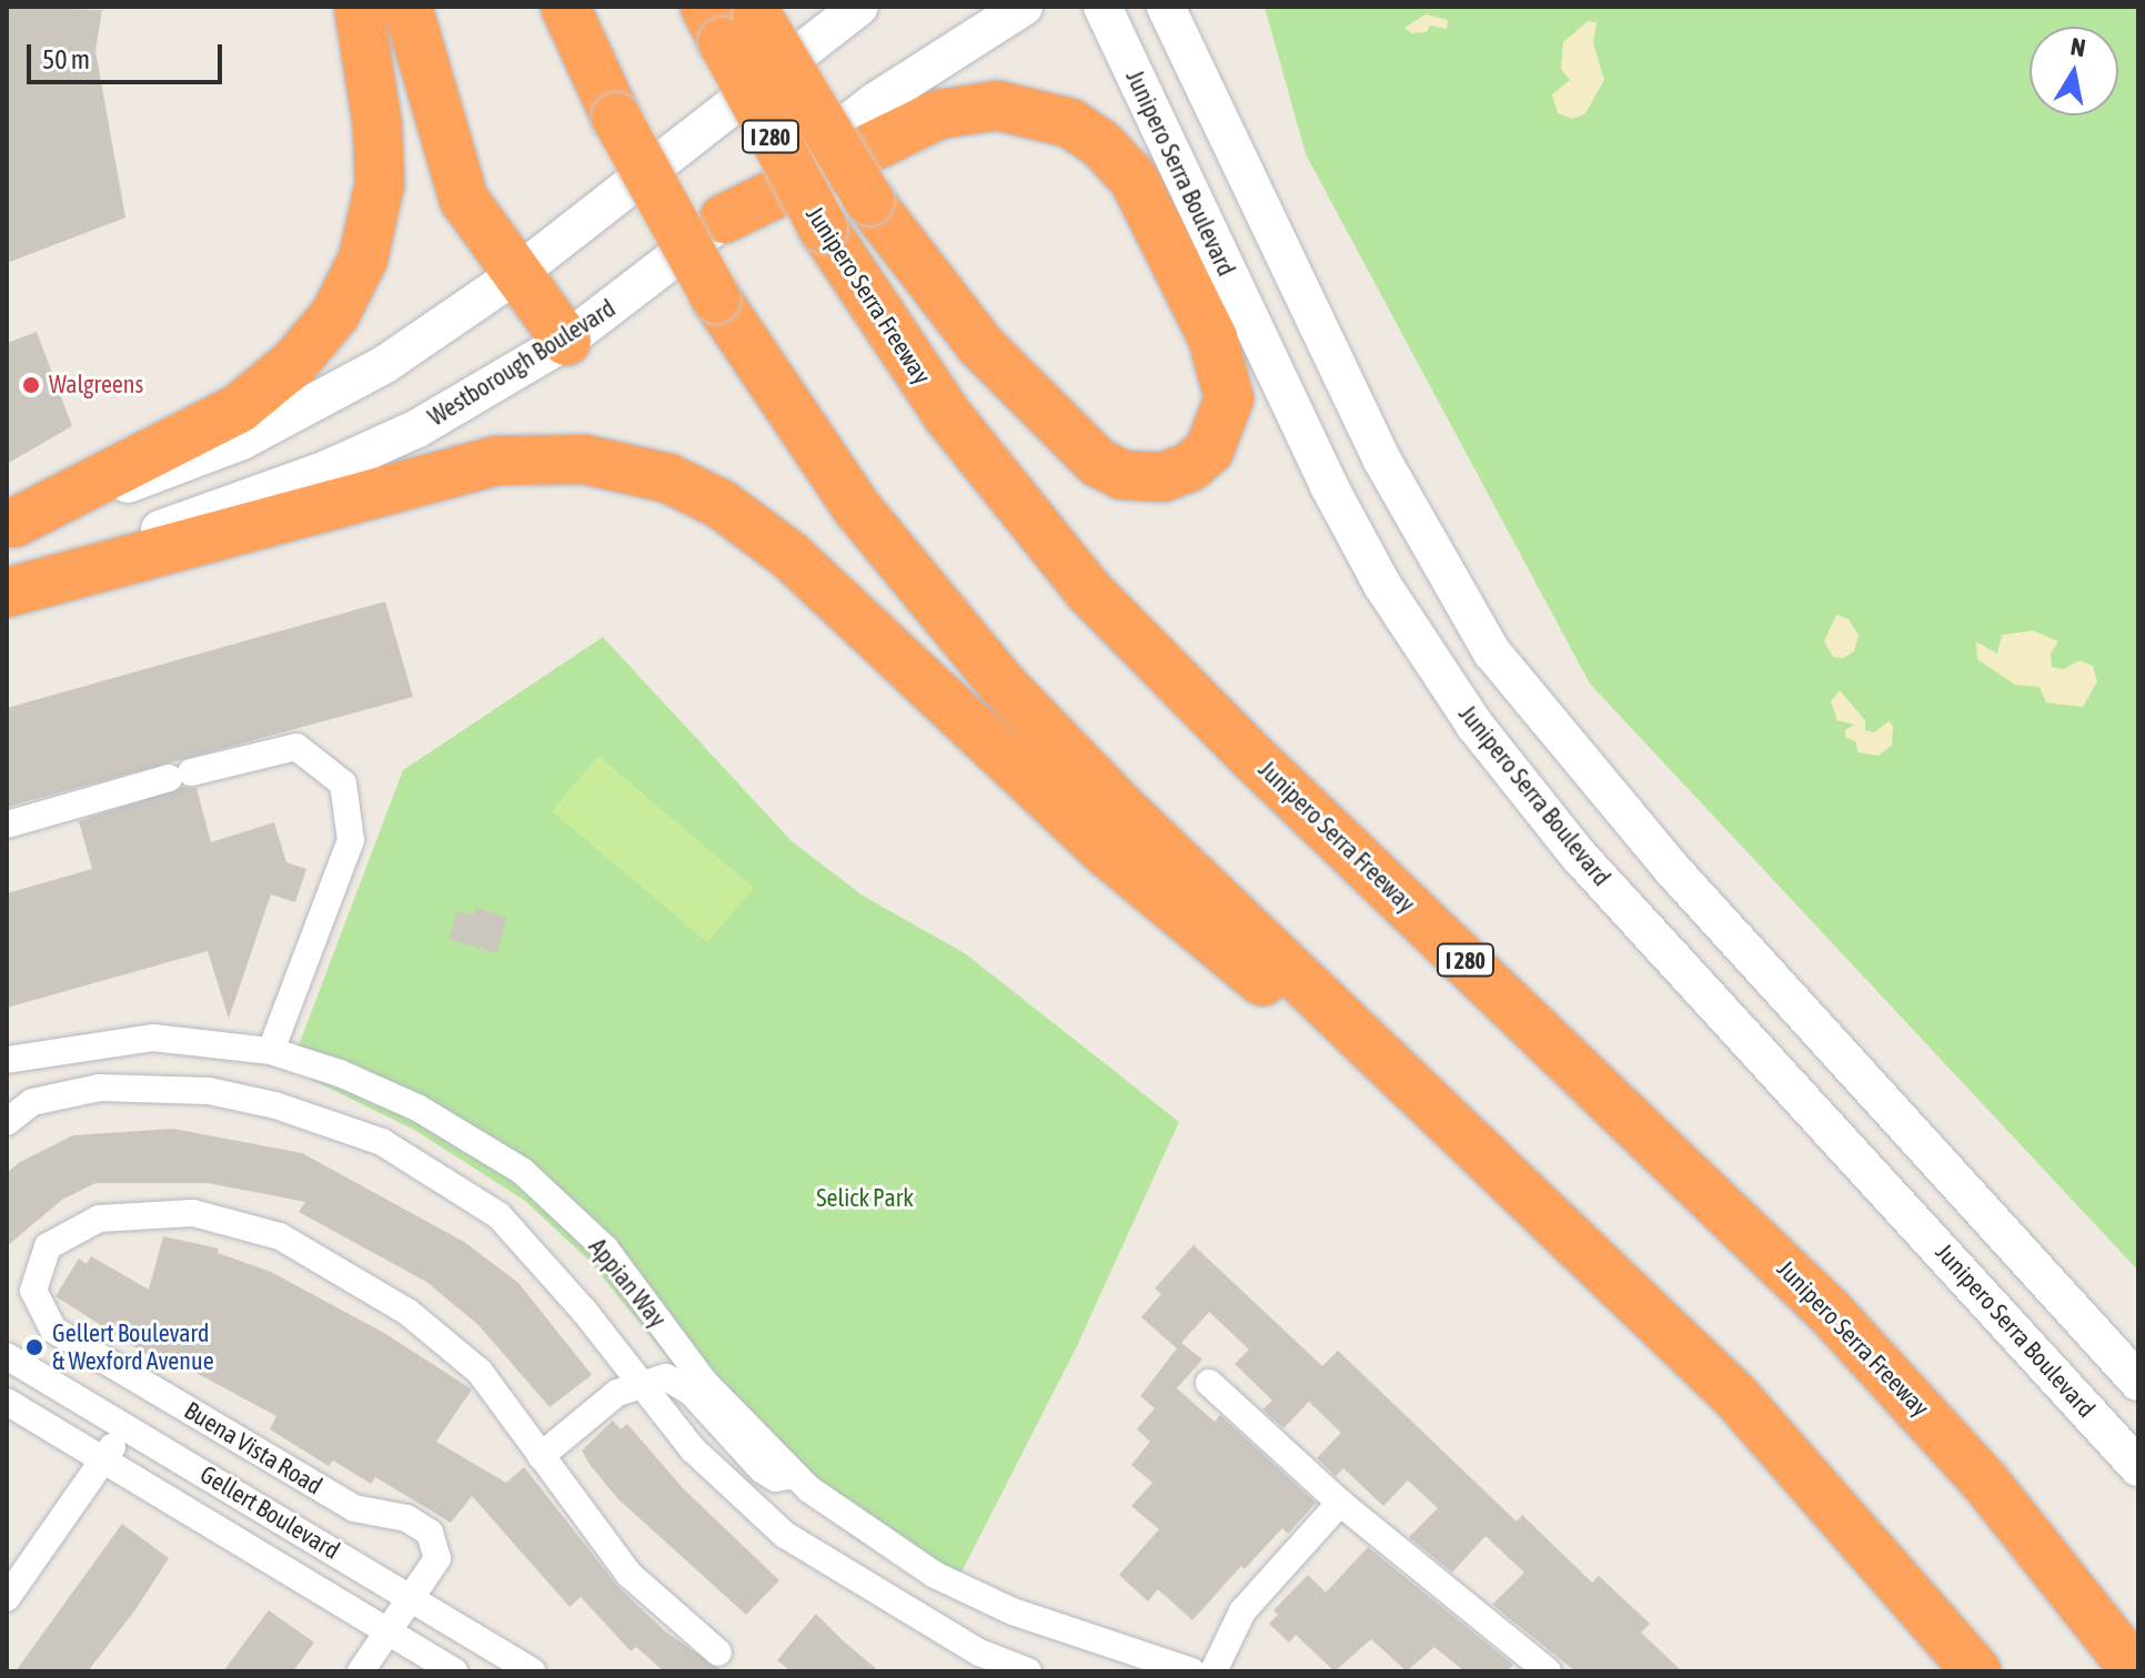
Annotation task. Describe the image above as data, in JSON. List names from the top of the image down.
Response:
{
  "streets": {
    "highway": ["I 280", "Junipero Serra Freeway"],
    "main road": ["Junipero Serra Boulevard", "Westborough Boulevard"],
    "street": ["Appian Way", "Buena Vista Road", "Gellert Boulevard"]
  },
  "crossings": [
    ["Buena Vista Road", "Gellert Boulevard"]
  ],
  "parks": ["Selick Park"],
  "places": ["Walgreens", "Gellert Boulevard & Wexford Avenue"],
  "scale_bar": "50 m",
  "north": "top"
}
